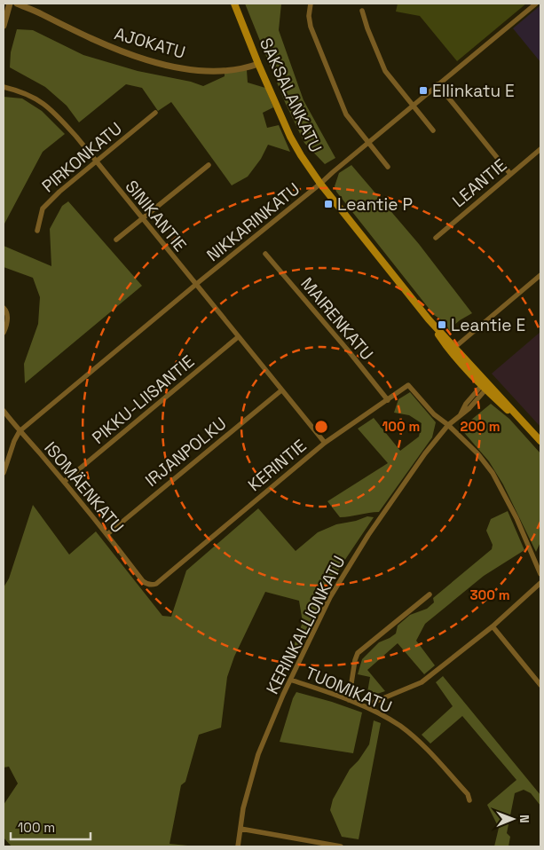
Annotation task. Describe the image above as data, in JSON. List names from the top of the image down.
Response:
{
  "streets": {
    "main road": ["SAKSALANKATU"],
    "street": [
      "AJOKATU",
      "PIRKONKATU",
      "LEANTIE",
      "SINIKANTIE",
      "NIKKARINKATU",
      "MAIRENKATU",
      "PIKKU-LIISANTIE",
      "IRJANPOLKU",
      "KERINTIE",
      "ISOMÄENKATU",
      "KERINKALLIONKATU",
      "TUOMIKATU"
    ]
  },
  "crossings": [
    ["AJOKATU", "SAKSALANKATU"],
    ["SAKSALANKATU", "NIKKARINKATU"],
    ["SAKSALANKATU", "KERINKALLIONKATU"],
    ["PIRKONKATU", "SINIKANTIE"],
    ["SINIKANTIE", "NIKKARINKATU"],
    ["SINIKANTIE", "PIKKU-LIISANTIE"],
    ["SINIKANTIE", "IRJANPOLKU"],
    ["SINIKANTIE", "KERINTIE"],
    ["NIKKARINKATU", "ISOMÄENKATU"],
    ["MAIRENKATU", "KERINTIE"],
    ["PIKKU-LIISANTIE", "ISOMÄENKATU"],
    ["IRJANPOLKU", "ISOMÄENKATU"],
    ["KERINTIE", "ISOMÄENKATU"],
    ["KERINTIE", "KERINKALLIONKATU"],
    ["KERINKALLIONKATU", "TUOMIKATU"]
  ],
  "places": {
    "transit": ["Ellinkatu E", "Leantie P", "Leantie E"]
  },
  "scale_bar": "100 m",
  "north": "right",
  "rings": ["100 m", "200 m", "300 m"]
}
